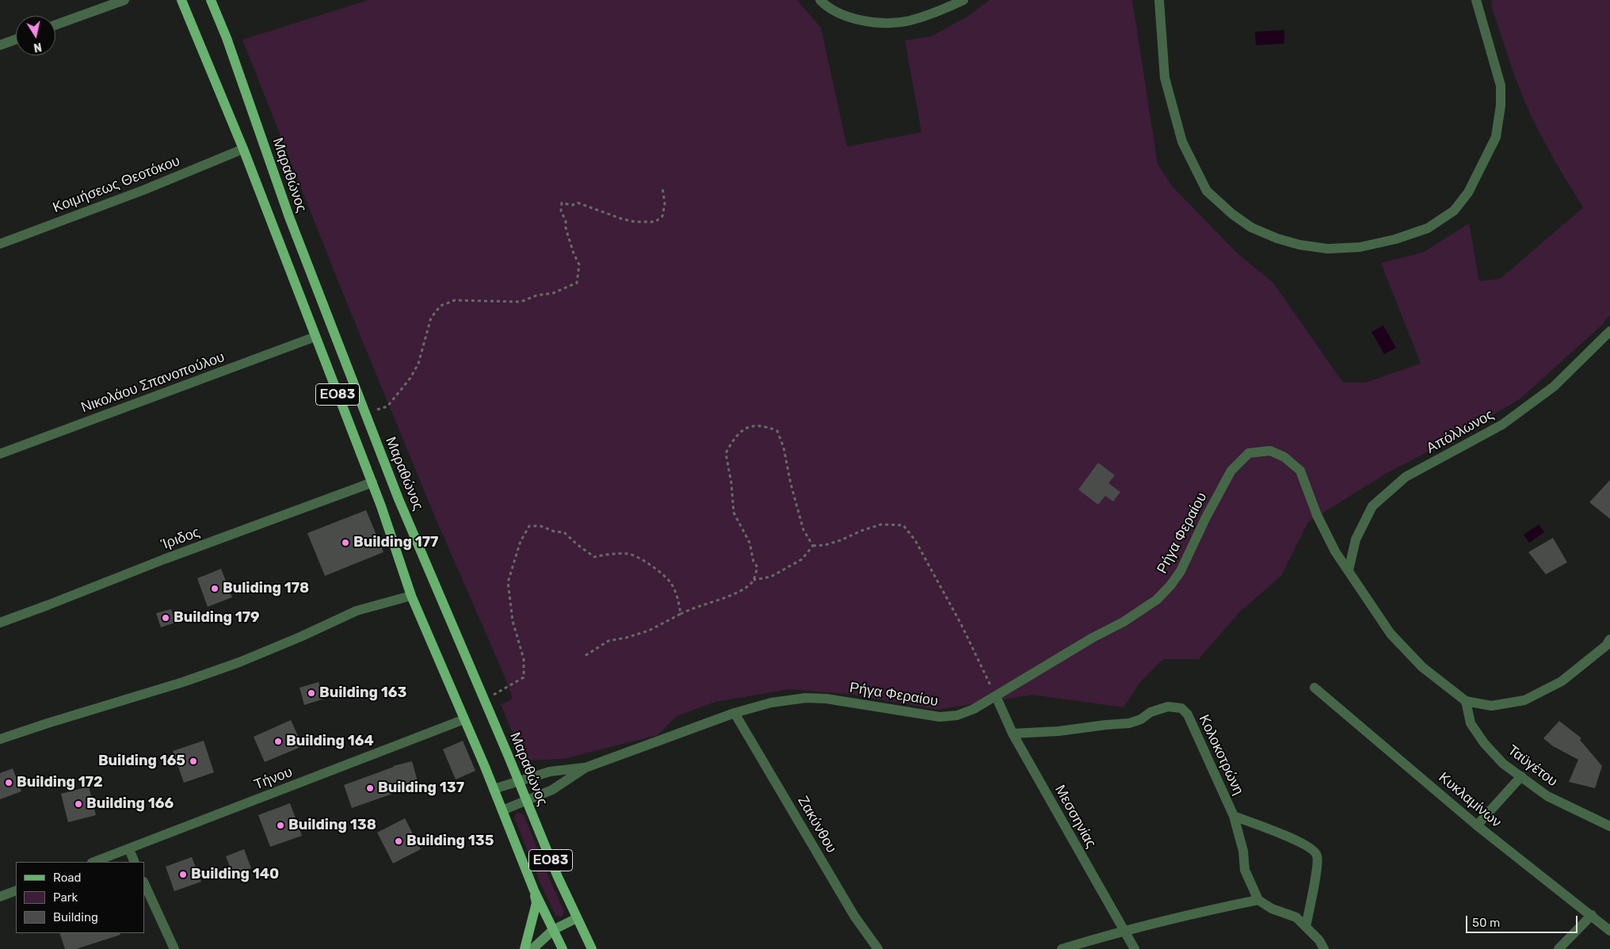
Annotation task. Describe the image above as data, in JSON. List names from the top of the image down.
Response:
{
  "streets": {
    "main road": ["Μαραθώνος", "ΕΟ83"],
    "street": [
      "Κοιμήσεως Θεοτόκου",
      "Νικολάου Σπανοπούλου",
      "Απόλλωνος",
      "Ρήγα Φεραίου",
      "Ίριδος",
      "Κολοκοτρώνη",
      "Ταϋγέτου",
      "Τήνου",
      "Κυκλαμίνων",
      "Μεσσηνίας",
      "Ζακύνθου"
    ]
  },
  "crossings": [
    ["Κοιμήσεως Θεοτόκου", "ΕΟ83"],
    ["Νικολάου Σπανοπούλου", "ΕΟ83"],
    ["ΕΟ83", "Ίριδος"],
    ["ΕΟ83", "Τήνου"],
    ["Απόλλωνος", "Ρήγα Φεραίου"],
    ["Ρήγα Φεραίου", "Ταϋγέτου"],
    ["Ρήγα Φεραίου", "Μεσσηνίας"],
    ["Ρήγα Φεραίου", "Ζακύνθου"],
    ["Κολοκοτρώνη", "Μεσσηνίας"]
  ],
  "places": [
    "Building 177",
    "Buliding 178",
    "Building 179",
    "Building 163",
    "Building 164",
    "Building 165",
    "Building 172",
    "Building 137",
    "Building 166",
    "Building 138",
    "Building 135",
    "Building 140"
  ],
  "legend": ["Road", "Park", "Building"],
  "scale_bar": "50 m",
  "north": "bottom"
}
